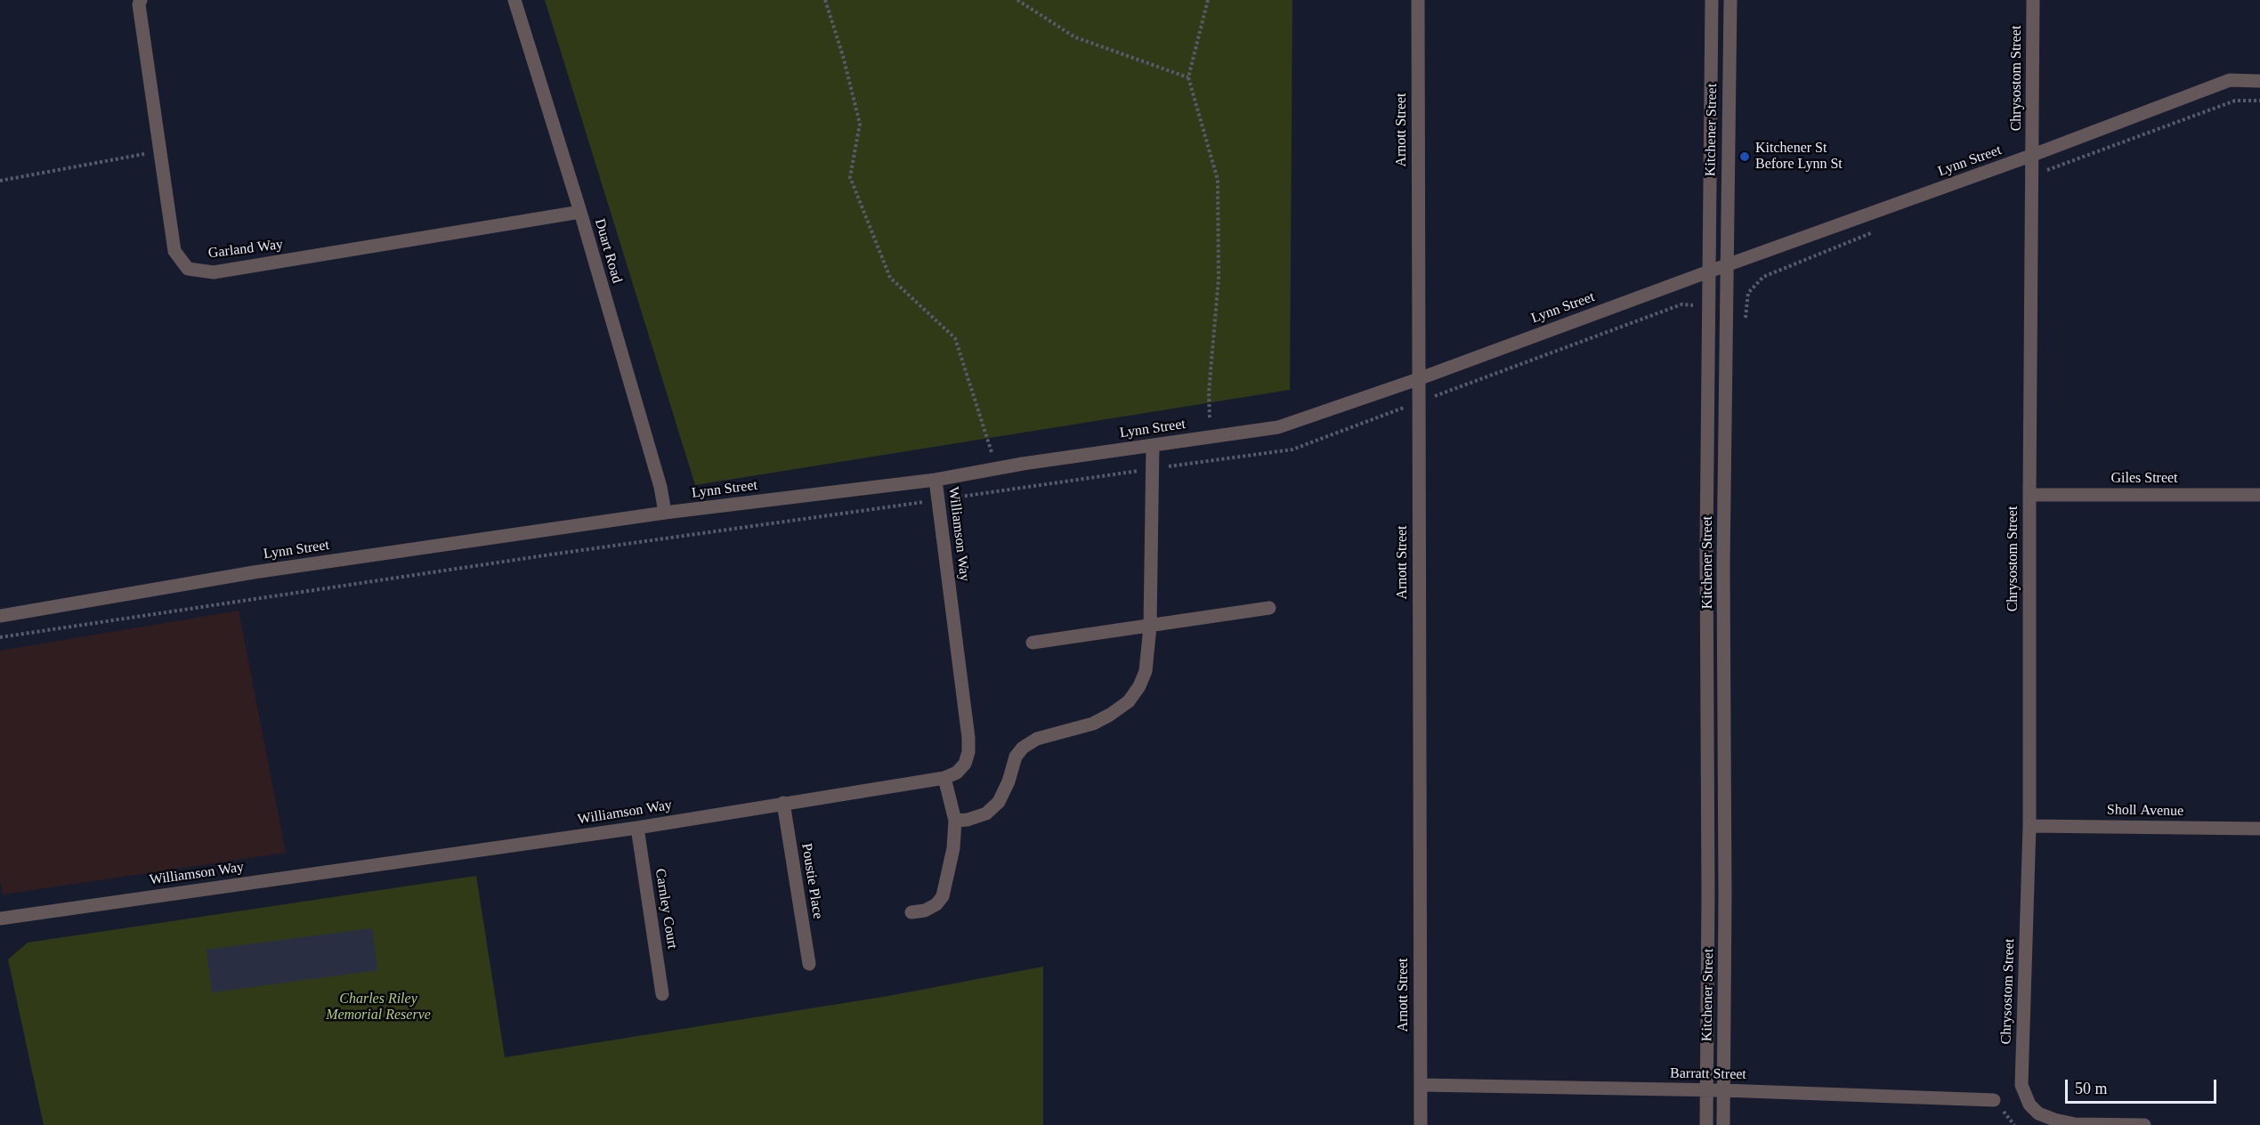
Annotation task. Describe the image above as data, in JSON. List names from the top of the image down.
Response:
{
  "streets": {
    "street": [
      "Chrysostom Street",
      "Arnott Street",
      "Kitchener Street",
      "Lynn Street",
      "Garland Way",
      "Duart Road",
      "Giles Street",
      "Williamson Way",
      "Sholl Avenue",
      "Poustie Place",
      "Carnley Court",
      "Barratt Street"
    ]
  },
  "crossings": [
    ["Chrysostom Street", "Lynn Street"],
    ["Chrysostom Street", "Giles Street"],
    ["Chrysostom Street", "Sholl Avenue"],
    ["Arnott Street", "Lynn Street"],
    ["Arnott Street", "Barratt Street"],
    ["Kitchener Street", "Lynn Street"],
    ["Kitchener Street", "Barratt Street"],
    ["Lynn Street", "Duart Road"],
    ["Lynn Street", "Williamson Way"],
    ["Garland Way", "Duart Road"],
    ["Williamson Way", "Poustie Place"],
    ["Williamson Way", "Carnley Court"]
  ],
  "parks": ["Charles Riley Memorial Reserve"],
  "places": ["Kitchener St Before Lynn St"],
  "scale_bar": "50 m"
}
